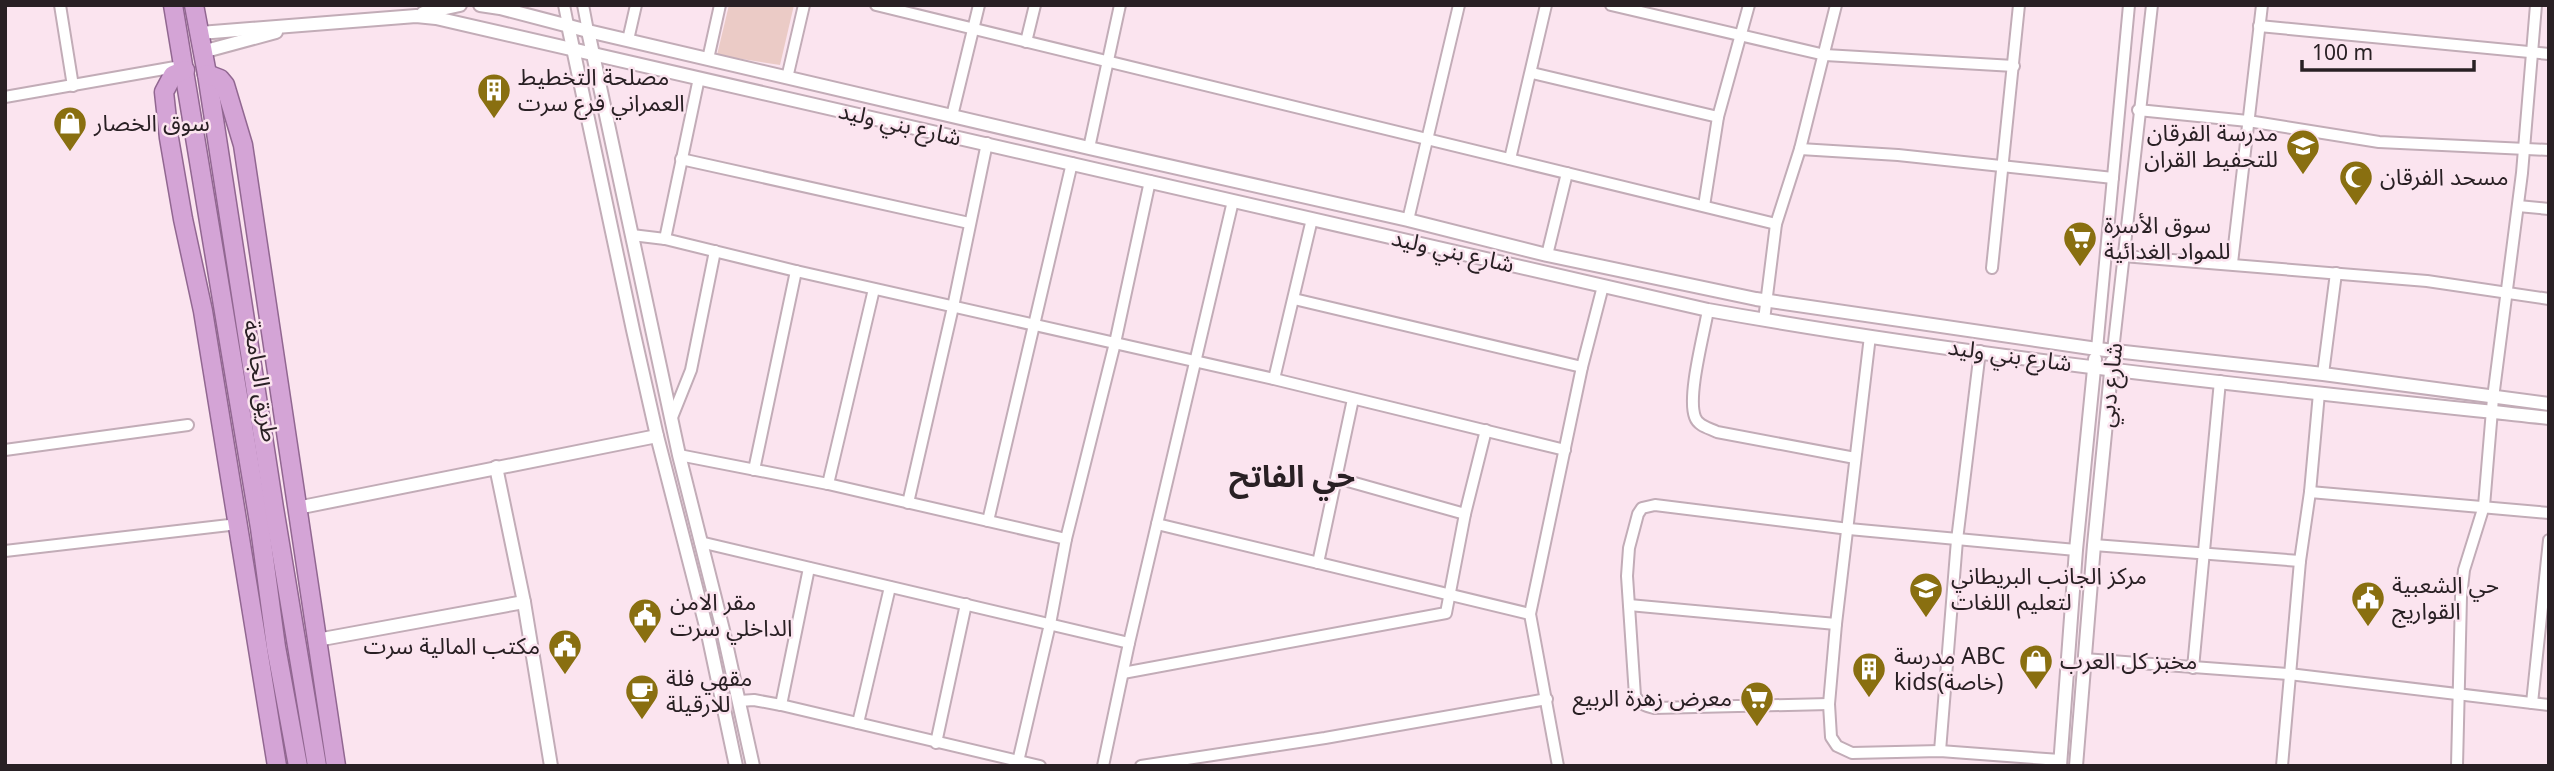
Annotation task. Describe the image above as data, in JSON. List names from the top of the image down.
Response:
{
  "streets": {
    "highway": ["طريق الجامعة"],
    "street": ["شارع بني وليد", "شارع دبي"]
  },
  "crossings": [
    ["شارع بني وليد", "شارع دبي"]
  ],
  "districts": ["حي الفاتح"],
  "places": {
    "building": ["مصلحة التخطيط العمراني فرع سرت", "مدرسة ABC kids(خاصة)"],
    "shop": ["سوق الخصار", "مخبز كل العرب"],
    "school or university": ["مدرسة الفرقان للتحفيط القران", "مركز الجانب البريطاني لتعليم اللغات"],
    "mosque": ["مسحد الفرقان"],
    "supermarket": ["سوق الأسرة للمواد الغدائية", "معرض زهرة الربيع"],
    "public building": ["حي الشعبية القواريج", "مقر الامن الداخلي سرت", "مكتب المالية سرت"],
    "cafe": ["مقهي فلة للارقيلة"]
  },
  "scale_bar": "100 m"
}
